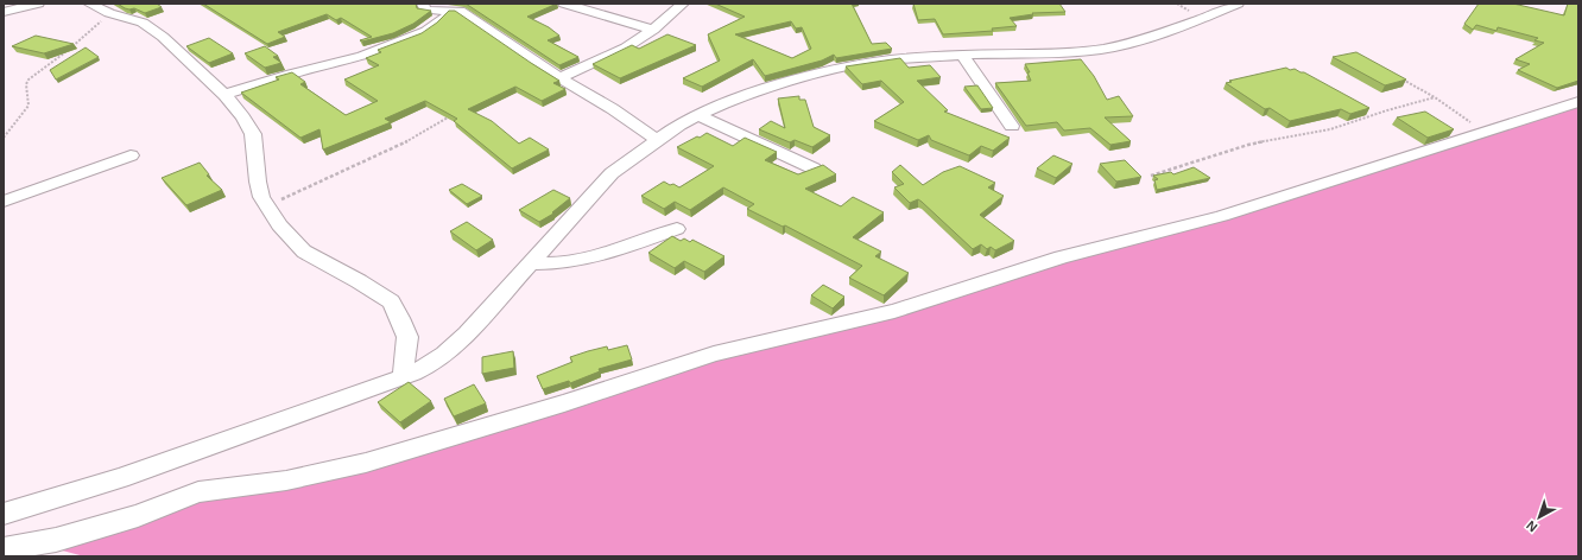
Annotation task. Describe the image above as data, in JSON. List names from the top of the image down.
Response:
{
  "north": "bottom left"
}
